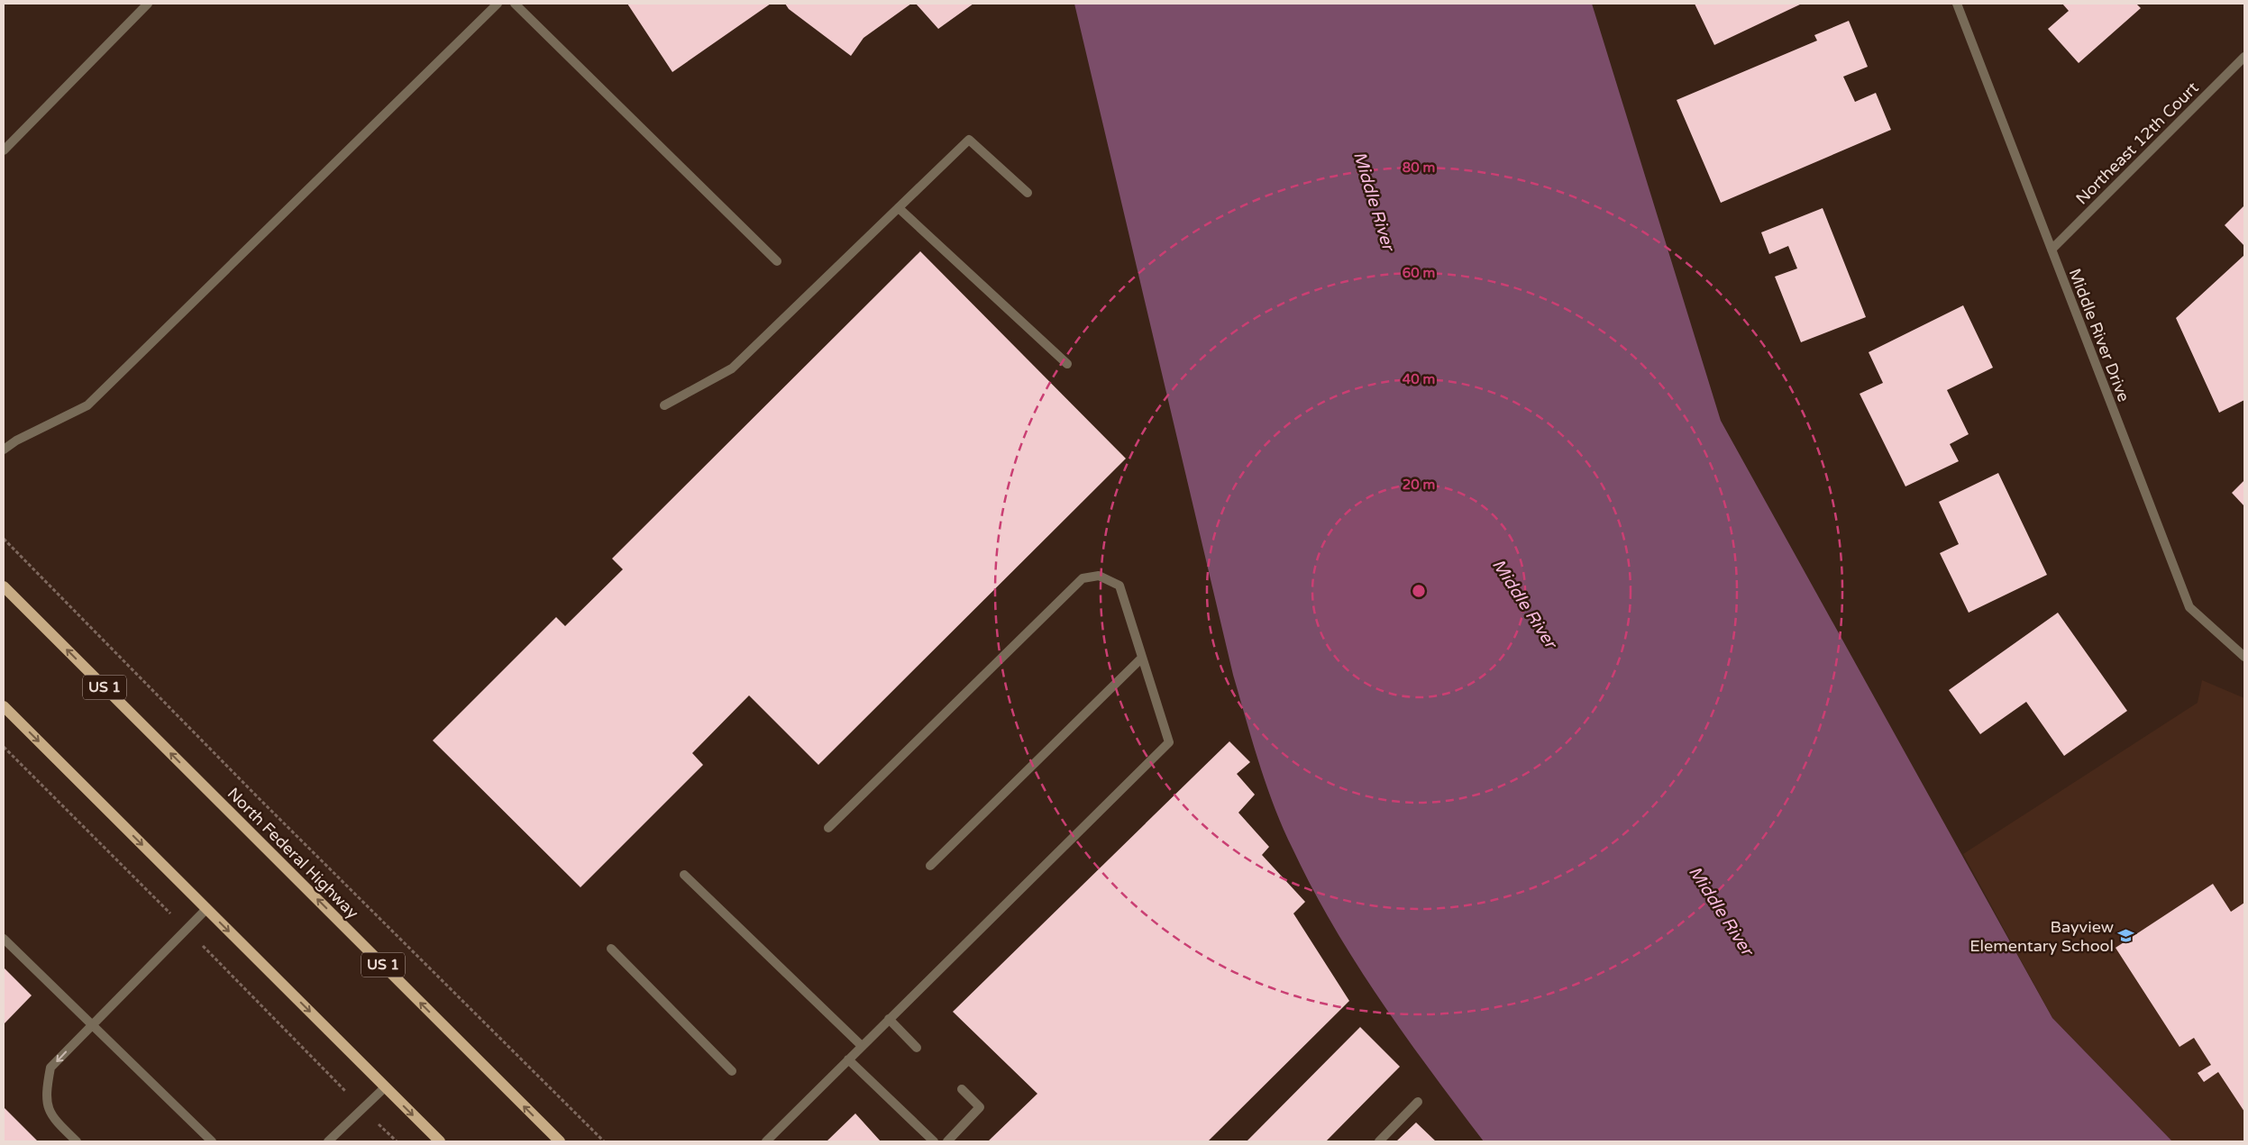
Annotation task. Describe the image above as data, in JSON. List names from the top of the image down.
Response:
{
  "streets": {
    "main road": ["US 1", "North Federal Highway"],
    "street": ["Northeast 12th Court", "Middle River Drive"]
  },
  "crossings": [
    ["Northeast 12th Court", "Middle River Drive"]
  ],
  "water": ["Middle River"],
  "places": {
    "school or university": ["Bayview Elementary School"]
  },
  "rings": [
    "80 m",
    "60 m",
    "40 m",
    "20 m"
  ]
}
